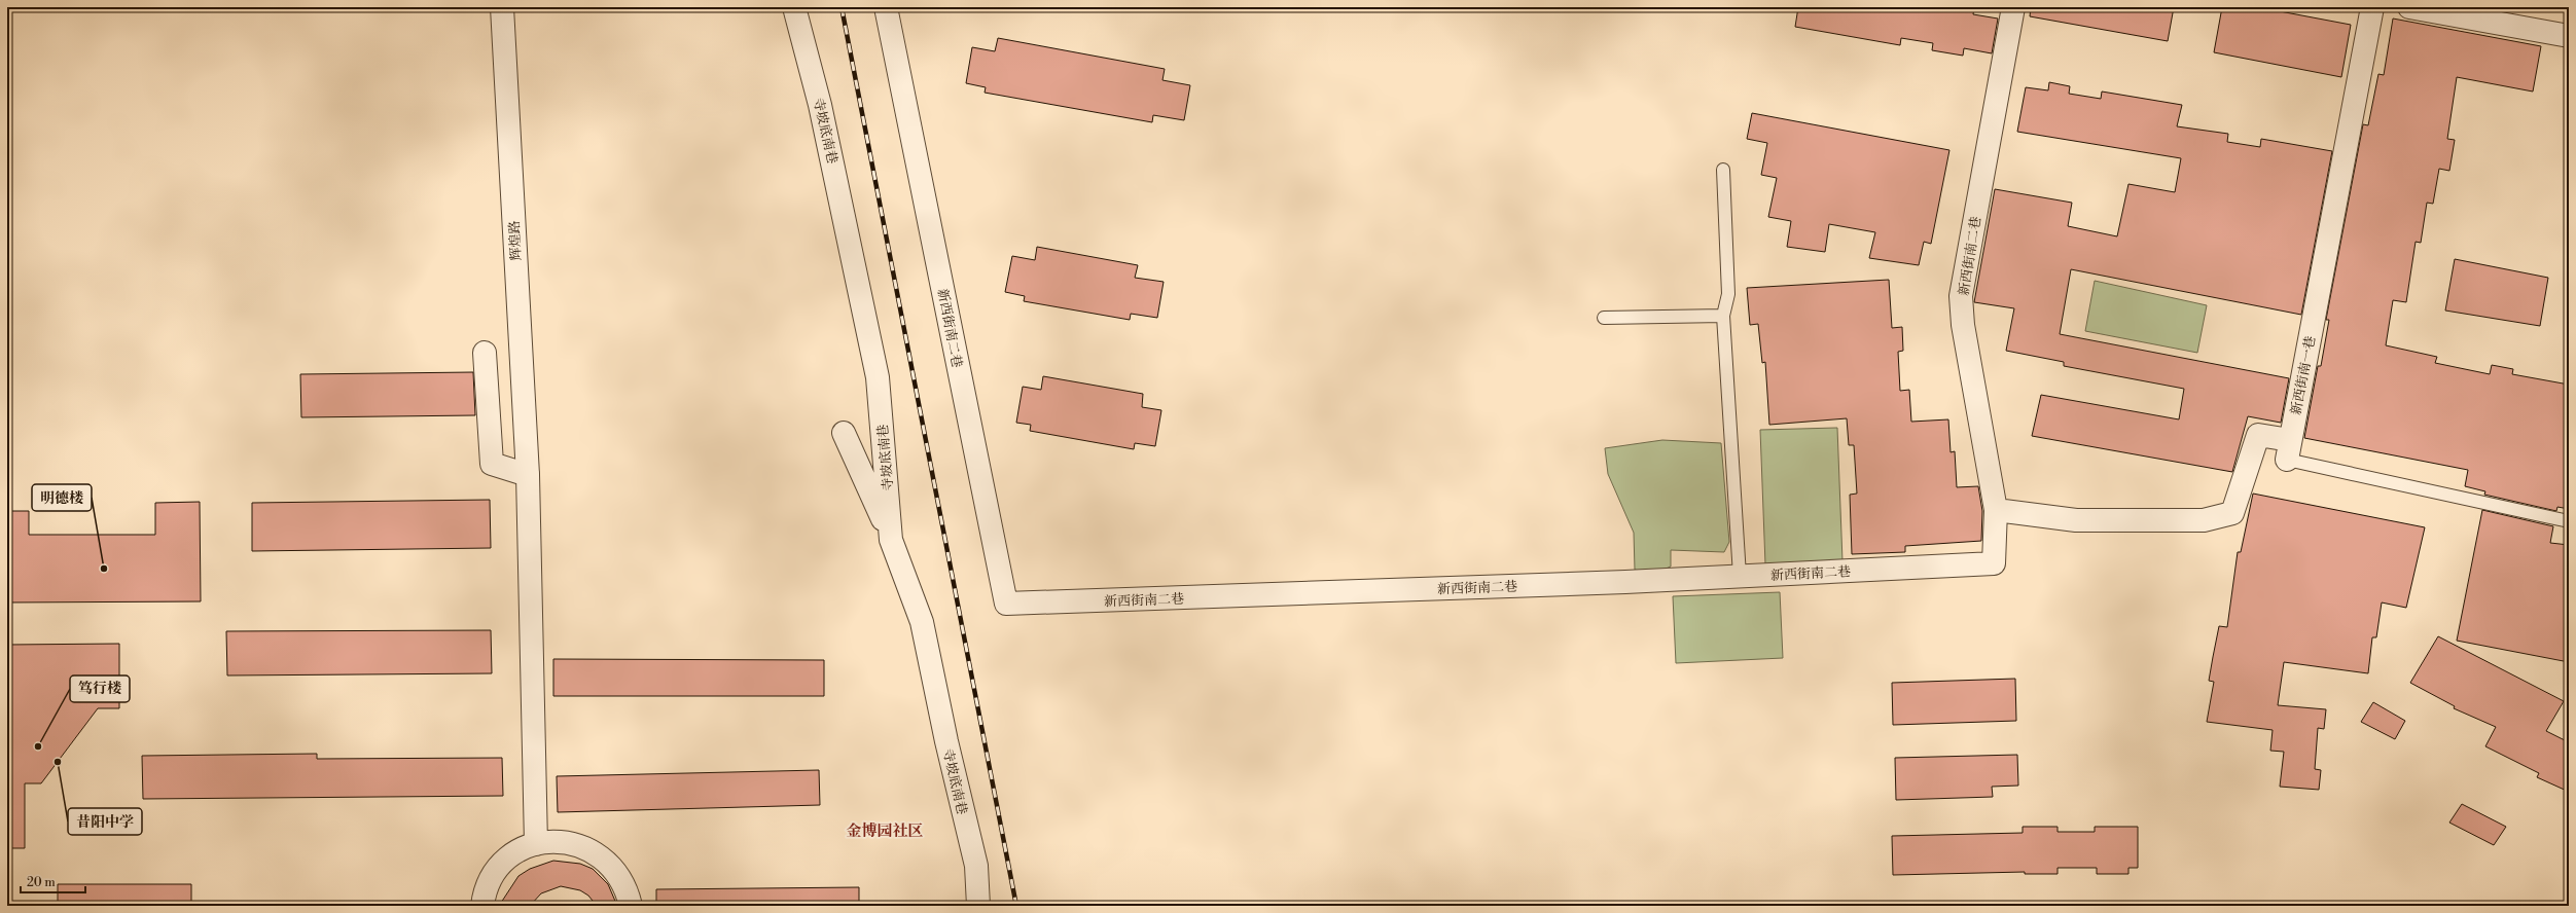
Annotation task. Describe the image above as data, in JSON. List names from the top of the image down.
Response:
{
  "streets": {
    "street": [
      "寺坡底南巷",
      "辉煌路",
      "新西街南二巷",
      "新西街南一巷"
    ]
  },
  "districts": ["金博园社区"],
  "places": ["明德楼", "笃行楼", "昔阳中学"],
  "scale_bar": "20 m"
}
